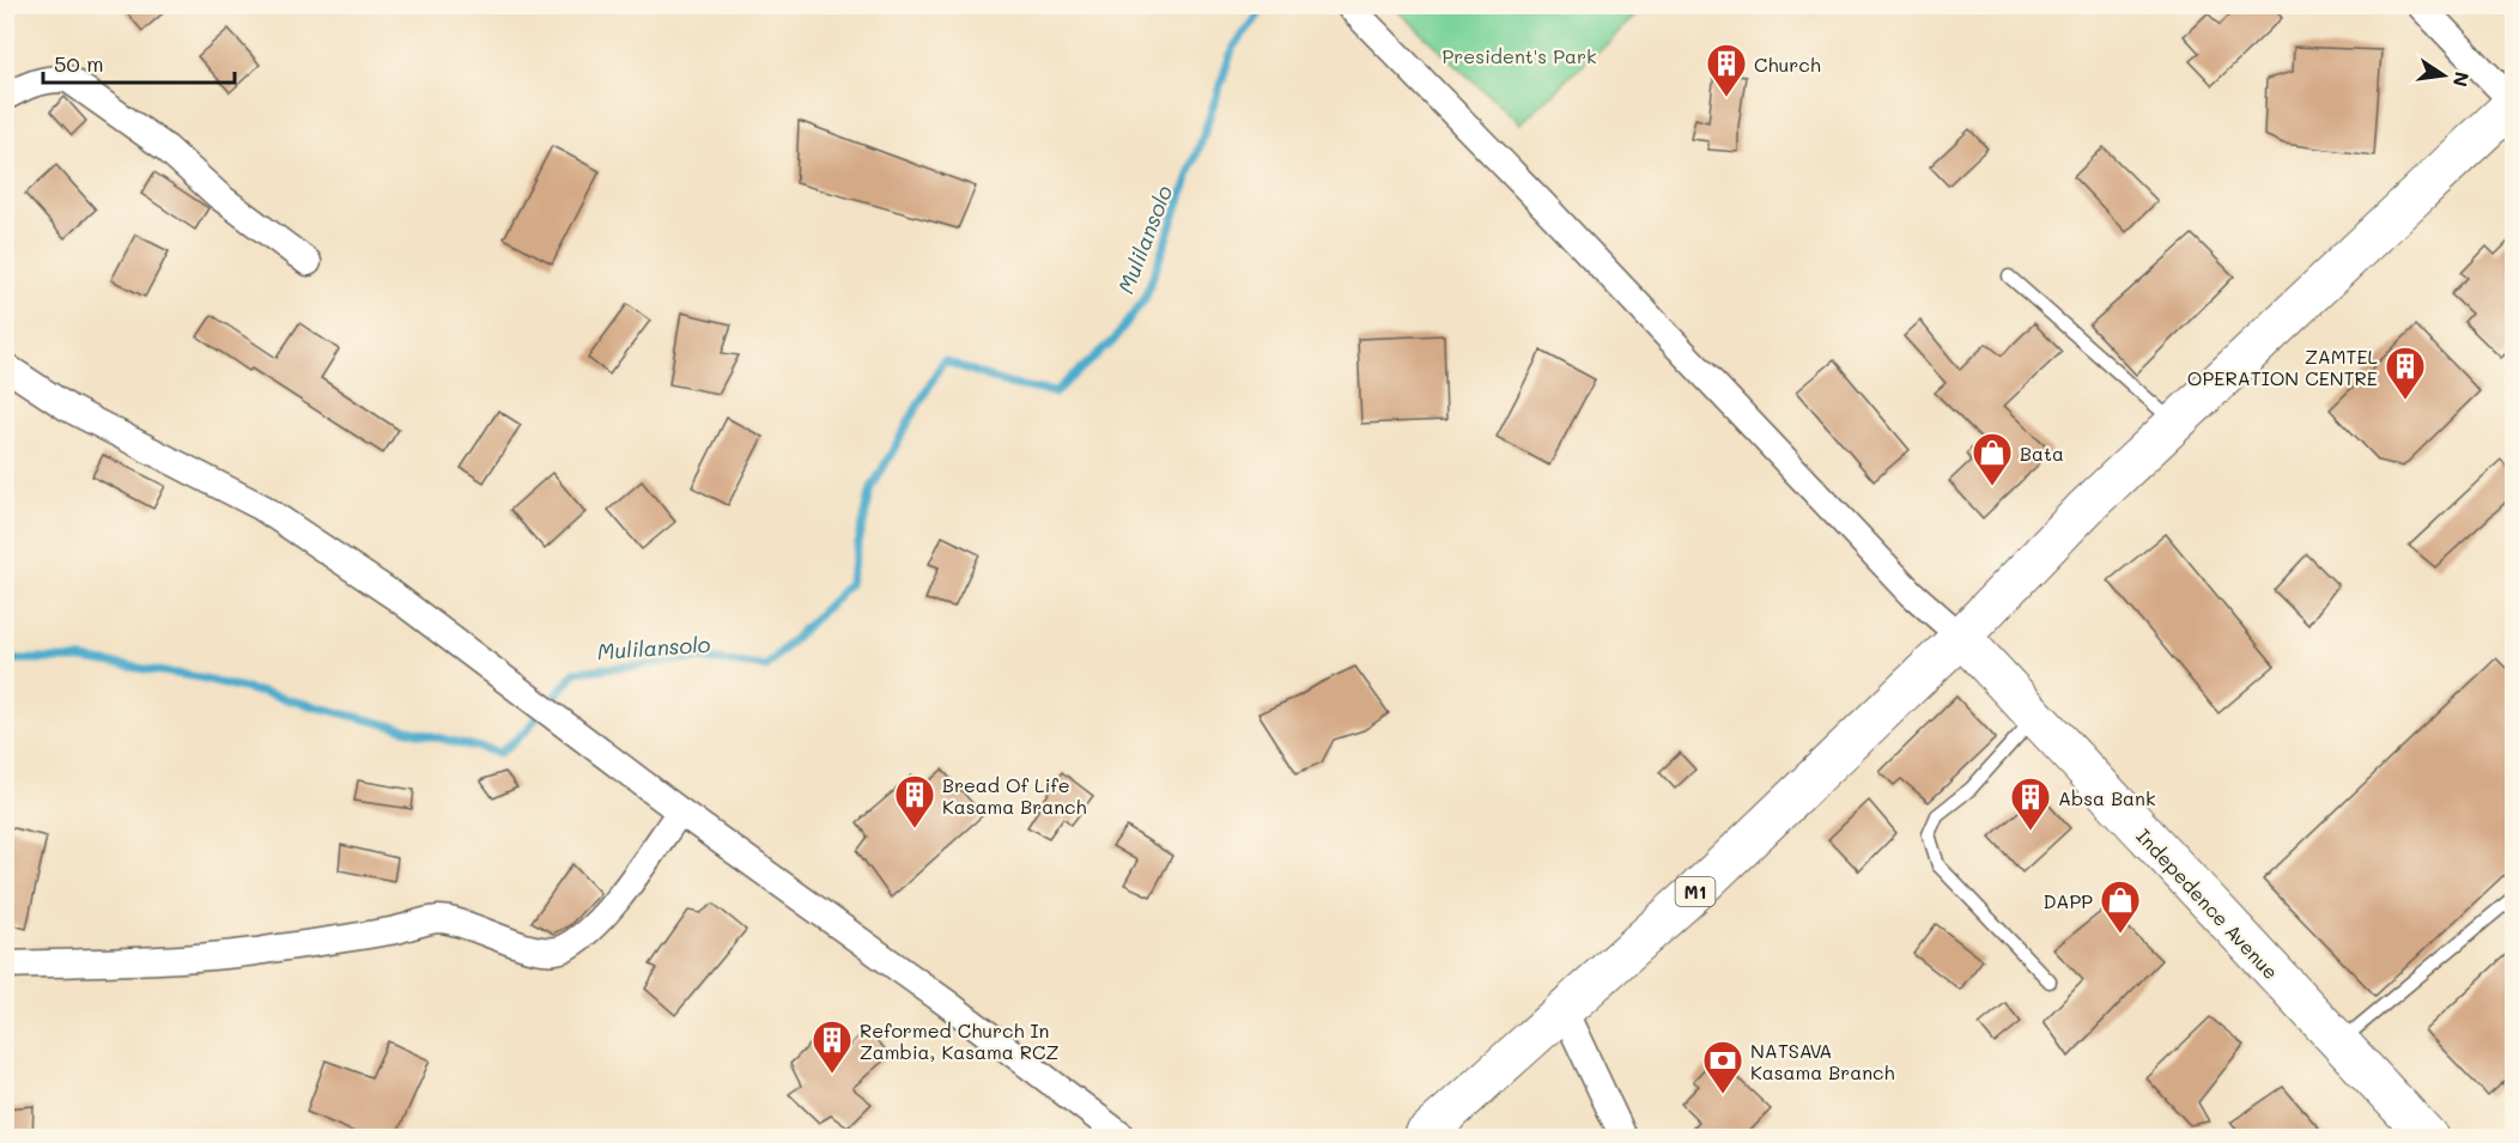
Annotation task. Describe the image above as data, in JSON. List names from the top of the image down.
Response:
{
  "streets": {
    "main road": ["M1", "Indepedence Avenue"]
  },
  "crossings": [
    ["M1", "Indepedence Avenue"]
  ],
  "water": ["Mulilansolo"],
  "parks": ["President's Park"],
  "places": {
    "building": [
      "Church",
      "ZAMTEL OPERATION CENTRE",
      "Bread Of Life Kasama Branch",
      "Absa Bank",
      "Reformed Church In Zambia, Kasama RCZ"
    ],
    "shop": ["Bata", "DAPP"],
    "bank": ["NATSAVA Kasama Branch"]
  },
  "scale_bar": "50 m",
  "north": "right"
}
